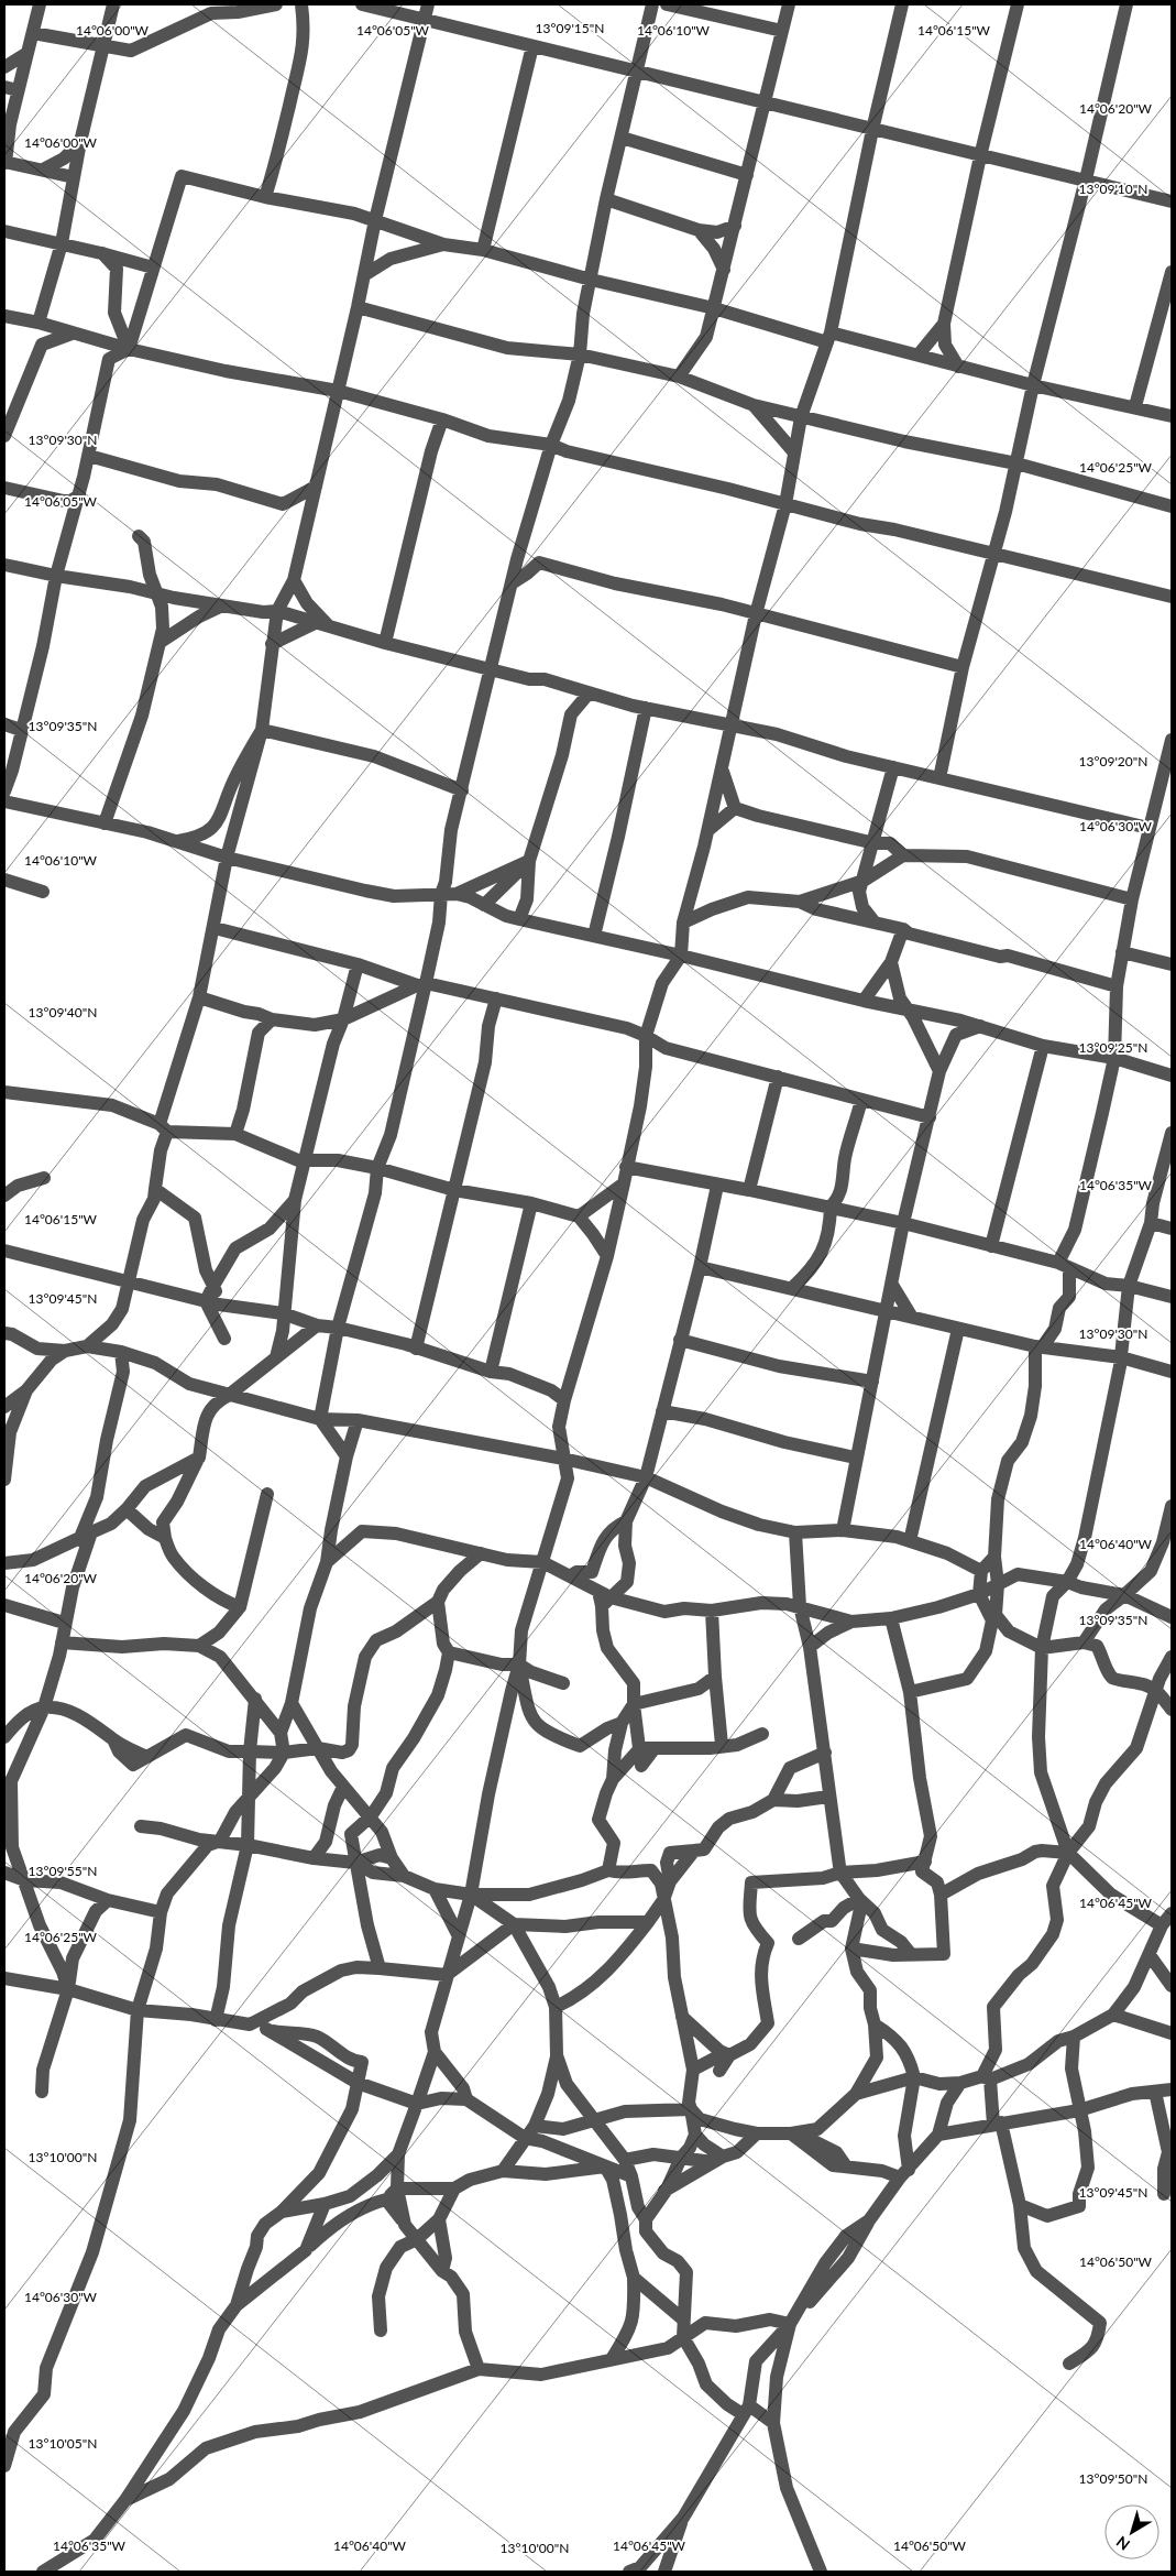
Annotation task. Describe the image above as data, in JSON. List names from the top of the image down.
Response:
{
  "north": "bottom left",
  "coordinates": [
    "13°09'15\"N",
    "14°06'00\"W",
    "14°06'05\"W",
    "14°06'10\"W",
    "14°06'15\"W",
    "14°06'20\"W",
    "13°09'10\"N",
    "13°09'30\"N",
    "14°06'25\"W",
    "13°09'35\"N",
    "13°09'20\"N",
    "14°06'30\"W",
    "13°09'40\"N",
    "13°09'25\"N",
    "14°06'35\"W",
    "13°09'45\"N",
    "14°06'40\"W",
    "13°09'55\"N",
    "14°06'45\"W",
    "13°10'00\"N",
    "14°06'50\"W",
    "13°10'05\"N",
    "13°09'50\"N"
  ]
}
